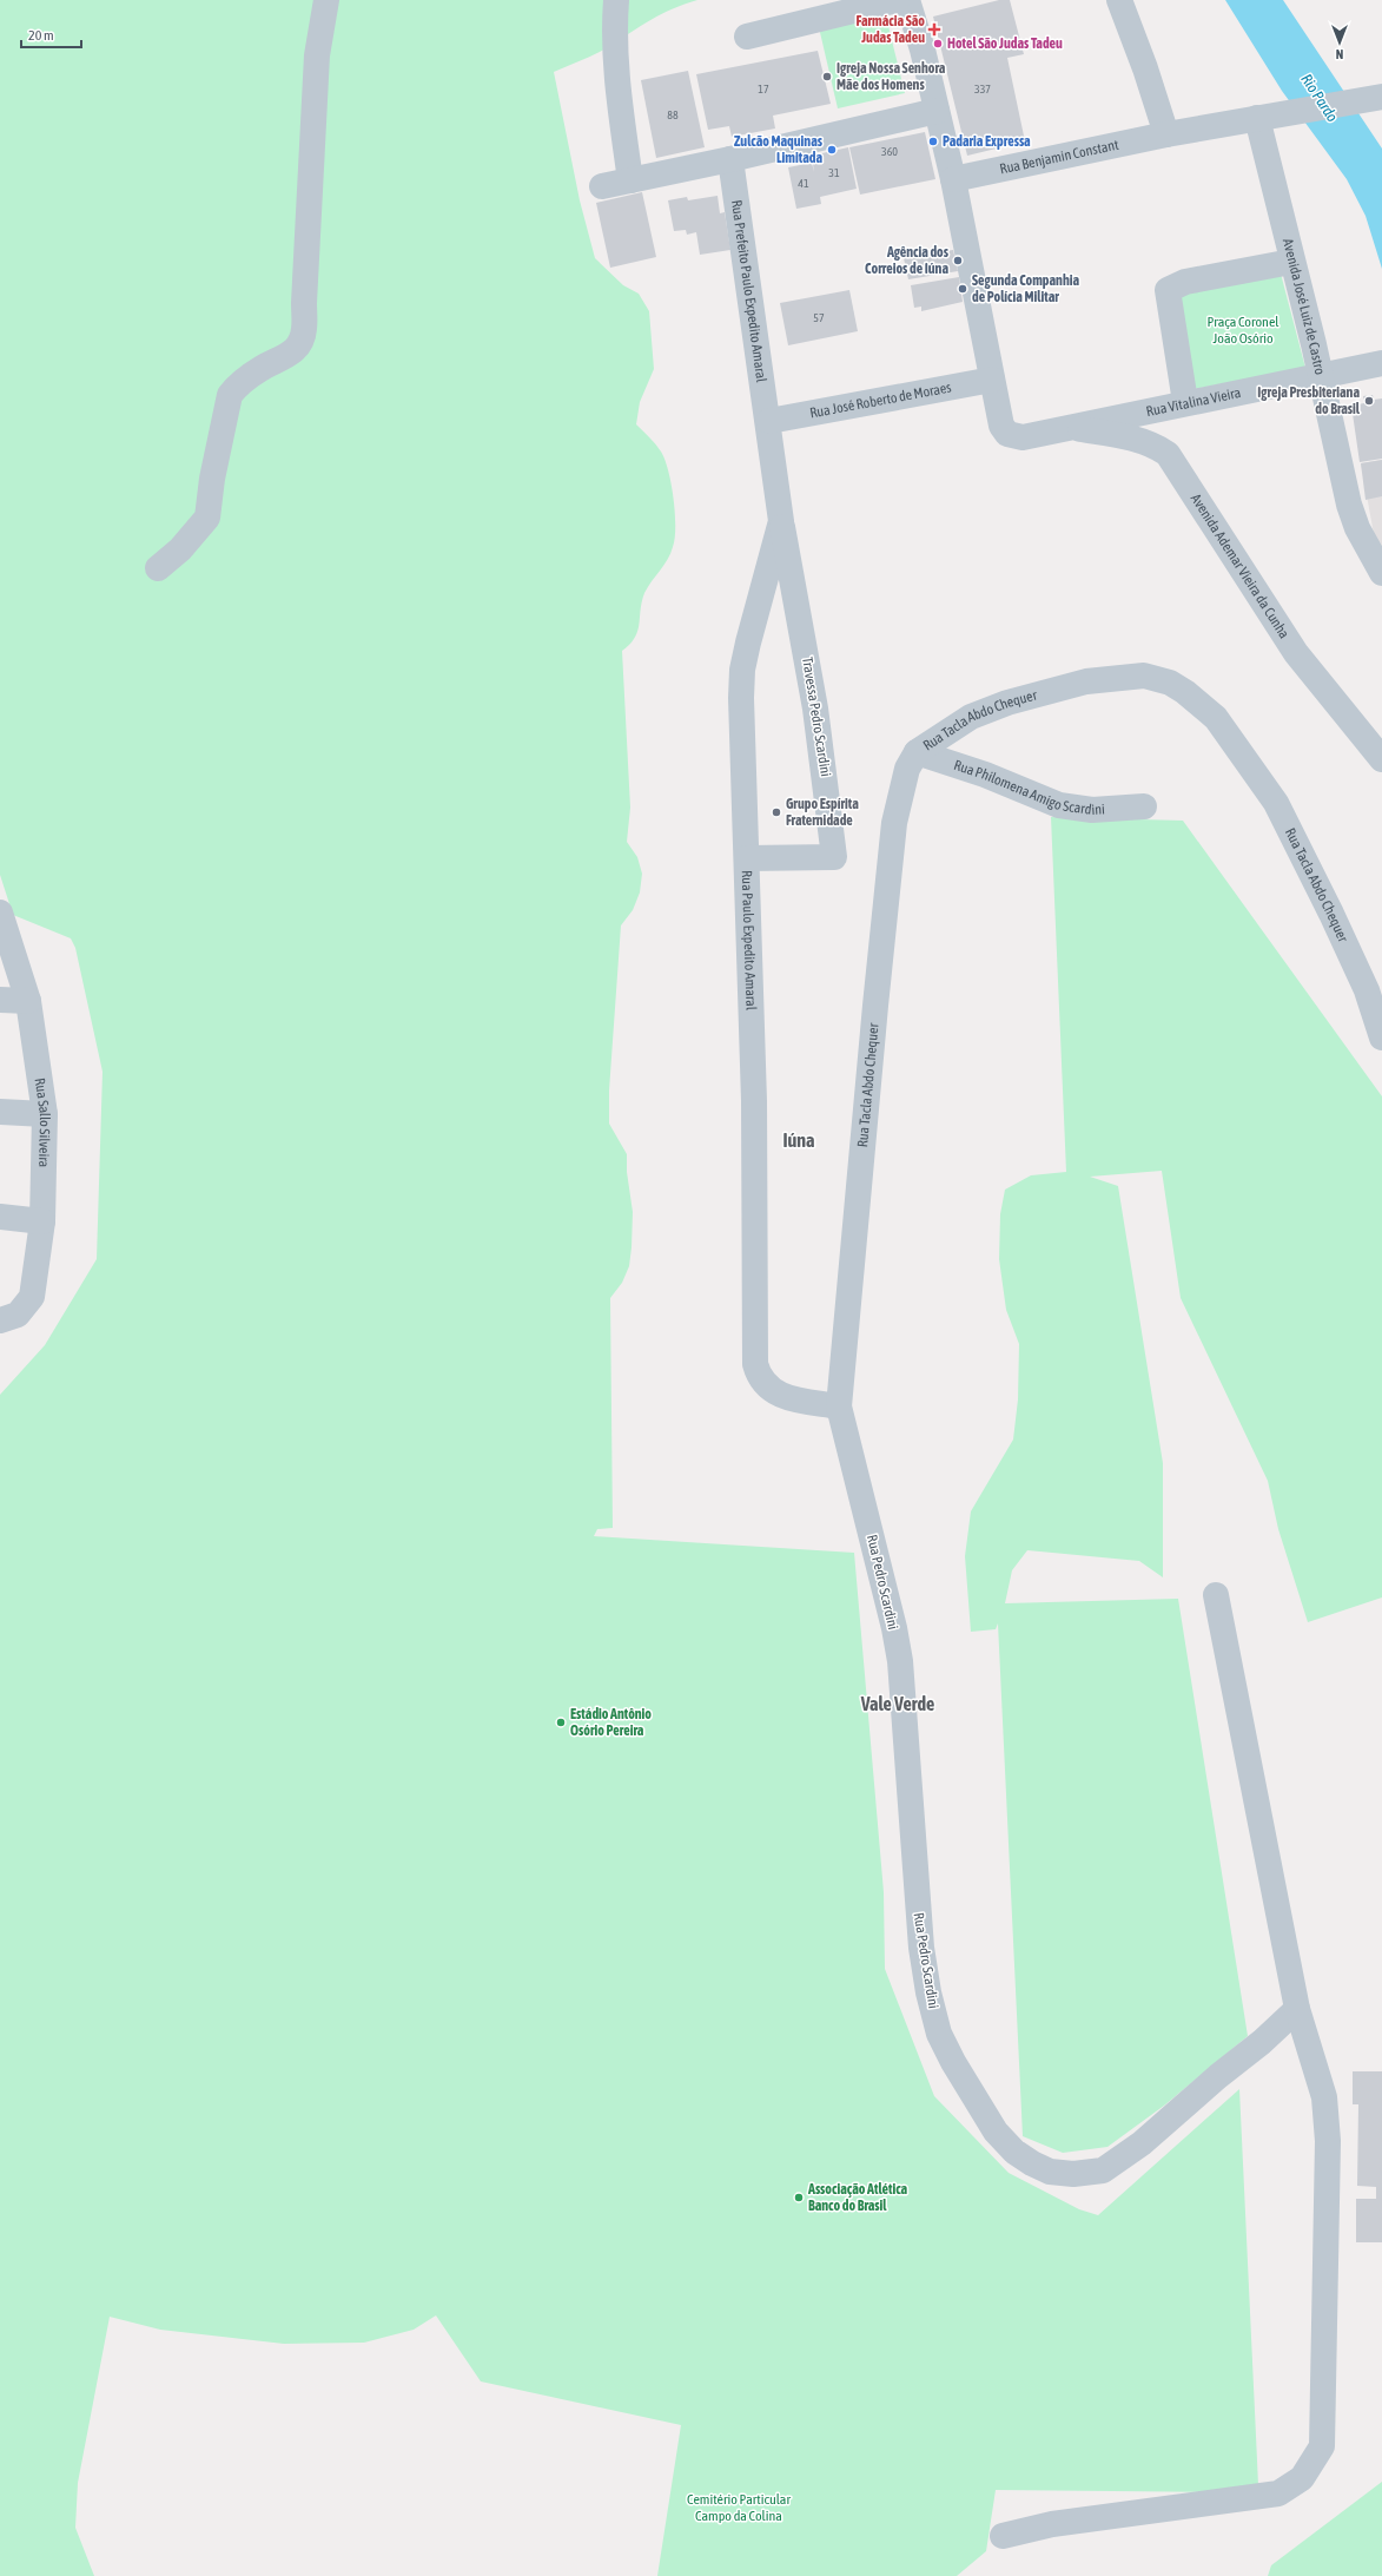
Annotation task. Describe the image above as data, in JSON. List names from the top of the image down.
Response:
{
  "streets": {
    "street": [
      "Rua Benjamin Constant",
      "Rua Prefeito Paulo Expedito Amaral",
      "Avenida José Luiz de Castro",
      "Rua José Roberto de Moraes",
      "Rua Vitalina Vieira",
      "Avenida Ademar Vieira da Cunha",
      "Travessa Pedro Scardini",
      "Rua Tacla Abdo Chequer",
      "Rua Philomena Amigo Scardini",
      "Rua Paulo Expedito Amaral",
      "Rua Sallo Silveira",
      "Rua Pedro Scardini"
    ]
  },
  "crossings": [
    ["Rua Benjamin Constant", "Avenida José Luiz de Castro"],
    ["Rua Prefeito Paulo Expedito Amaral", "Rua José Roberto de Moraes"],
    ["Rua Prefeito Paulo Expedito Amaral", "Rua Paulo Expedito Amaral"],
    ["Avenida José Luiz de Castro", "Rua Vitalina Vieira"],
    ["Rua José Roberto de Moraes", "Rua Vitalina Vieira"],
    ["Rua José Roberto de Moraes", "Rua Paulo Expedito Amaral"],
    ["Rua Vitalina Vieira", "Avenida Ademar Vieira da Cunha"],
    ["Travessa Pedro Scardini", "Rua Paulo Expedito Amaral"],
    ["Rua Tacla Abdo Chequer", "Rua Philomena Amigo Scardini"],
    ["Rua Tacla Abdo Chequer", "Rua Paulo Expedito Amaral"],
    ["Rua Tacla Abdo Chequer", "Rua Pedro Scardini"],
    ["Rua Paulo Expedito Amaral", "Rua Pedro Scardini"]
  ],
  "districts": ["Iúna", "Vale Verde"],
  "water": ["Rio Pardo"],
  "parks": ["Praça Coronel João Osório", "Cemitério Particular Campo da Colina"],
  "places": {
    "health": ["Farmácia São Judas Tadeu"],
    "other": [
      "Hotel São Judas Tadeu",
      "Igreja Nossa Senhora Mãe dos Homens",
      "Padaria Expressa",
      "Zulcão Maquinas Limitada",
      "Agência dos Correios de Iúna",
      "Segunda Companhia de Polícia Militar",
      "Igreja Presbiteriana do Brasil",
      "Grupo Espírita Fraternidade",
      "Estádio Antônio Osório Pereira",
      "Associação Atlética Banco do Brasil"
    ]
  },
  "house_numbers": [
    "17",
    "337",
    "88",
    "360",
    "31",
    "41",
    "57"
  ],
  "scale_bar": "20 m",
  "north": "bottom"
}
